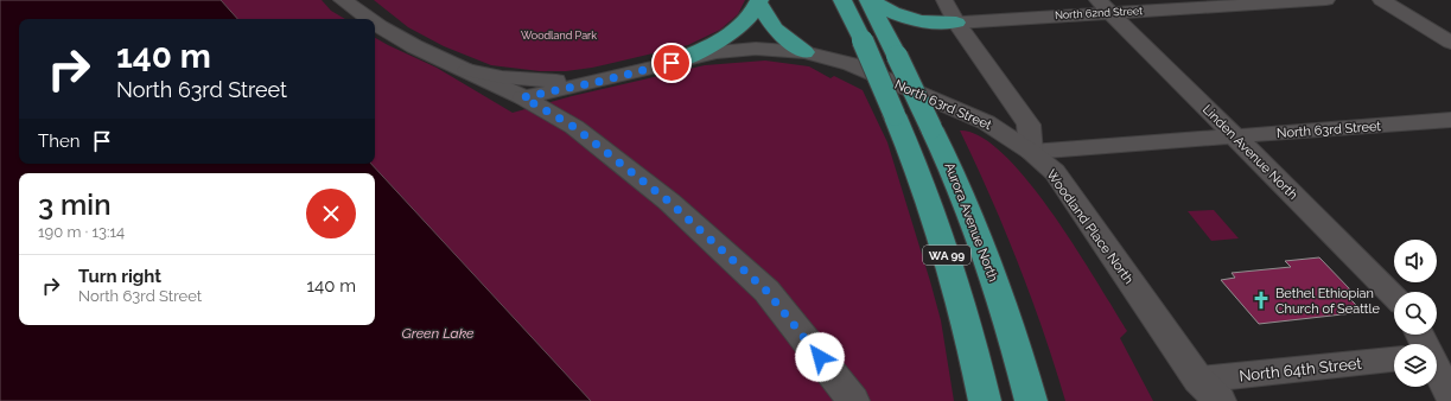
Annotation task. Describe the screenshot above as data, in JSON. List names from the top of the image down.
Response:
{
  "streets": {
    "highway": ["Aurora Avenue North", "WA 99"],
    "main road": ["North 63rd Street", "Woodland Place North"],
    "street": ["North 62nd Street", "Linden Avenue North", "North 64th Street"]
  },
  "crossings": [
    ["North 62nd Street", "Linden Avenue North"],
    ["North 63rd Street", "Linden Avenue North"],
    ["North 63rd Street", "Woodland Place North"],
    ["Woodland Place North", "North 64th Street"]
  ],
  "water": ["Green Lake"],
  "parks": ["Woodland Park"],
  "places": {
    "church": ["Bethel Ethiopian Church of Seattle"]
  },
  "page": {
    "turn": ["140 m", "North 63rd Street"],
    "then": "Then",
    "heading": ["3 min", "190 m · 13:14"],
    "list": [
      {
        "name": "Turn right",
        "note": "North 63rd Street",
        "value": "140 m"
      }
    ]
  }
}
